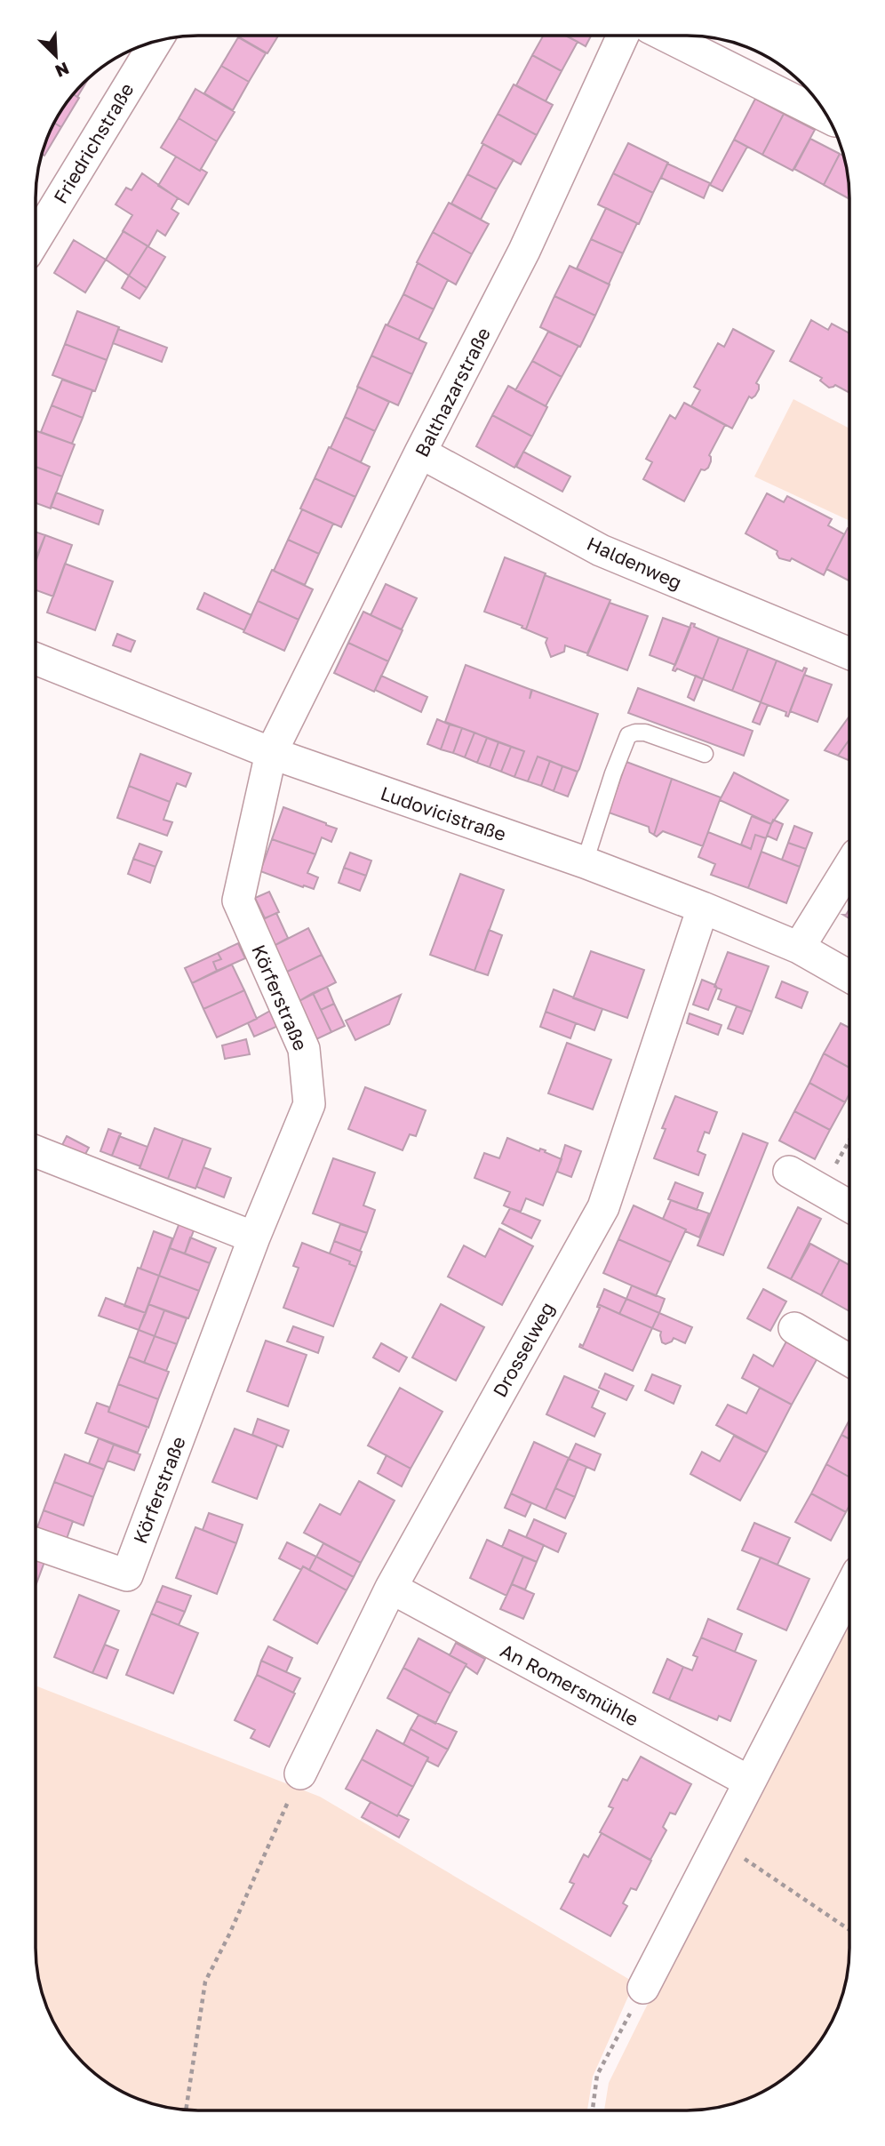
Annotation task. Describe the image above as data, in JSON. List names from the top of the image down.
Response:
{
  "streets": {
    "street": [
      "Friedrichstraße",
      "Balthazarstraße",
      "Haldenweg",
      "Ludovicistraße",
      "Körferstraße",
      "Drosselweg",
      "An Romersmühle"
    ]
  },
  "crossings": [
    ["Balthazarstraße", "Haldenweg"],
    ["Balthazarstraße", "Ludovicistraße"],
    ["Balthazarstraße", "Körferstraße"],
    ["Ludovicistraße", "Körferstraße"],
    ["Ludovicistraße", "Drosselweg"],
    ["Drosselweg", "An Romersmühle"]
  ],
  "north": "bottom right"
}
